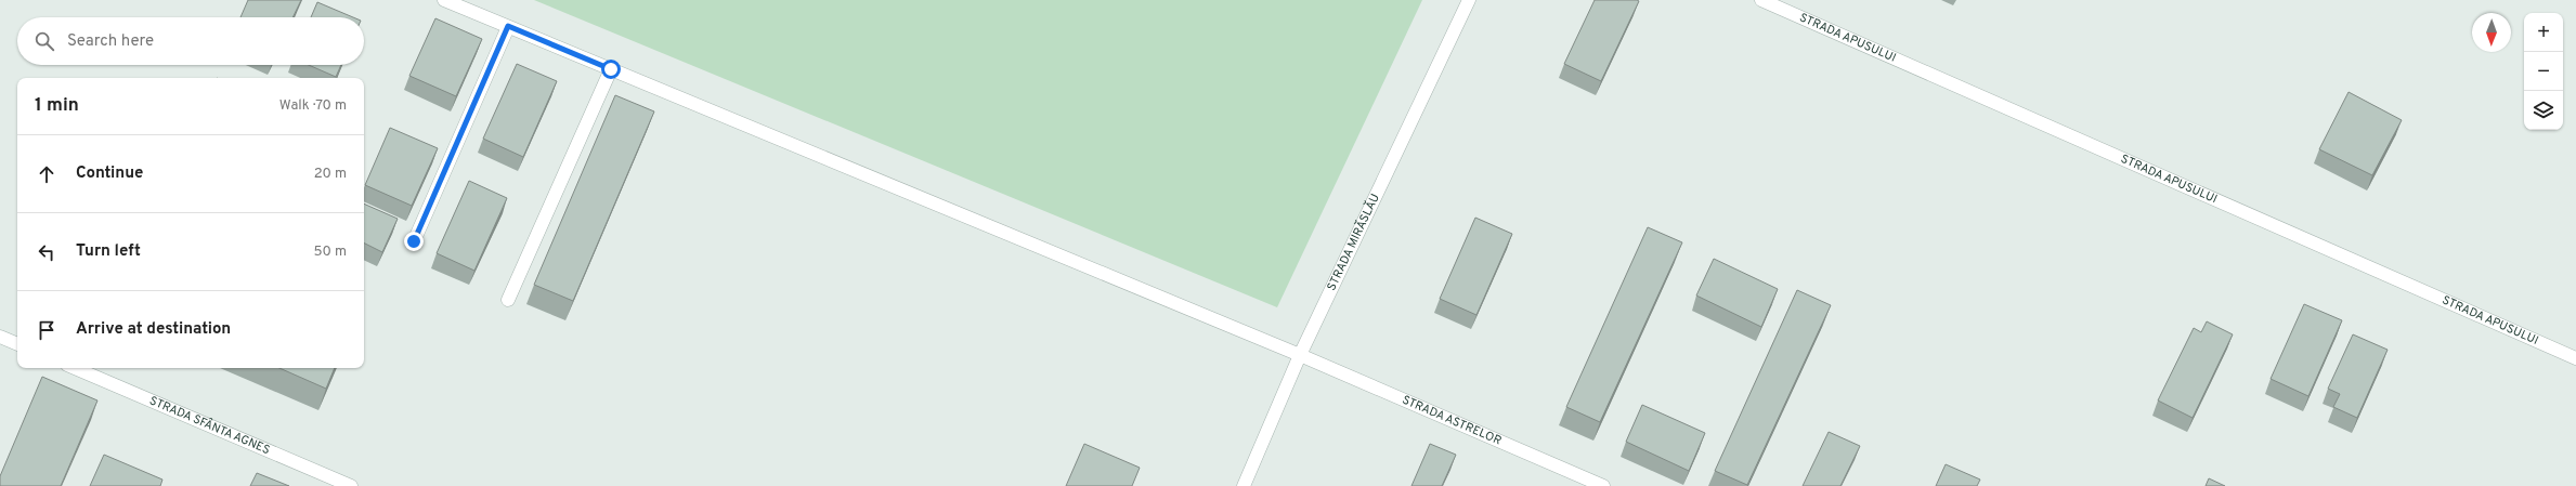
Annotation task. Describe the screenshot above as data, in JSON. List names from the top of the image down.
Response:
{
  "streets": {
    "street": [
      "STRADA APUSULUI",
      "STRADA MIRĂSLĂU",
      "STRADA ASTRELOR",
      "STRADA SFÂNTA AGNES"
    ]
  },
  "crossings": [
    ["STRADA MIRĂSLĂU", "STRADA ASTRELOR"]
  ],
  "north": "bottom",
  "page": {
    "map_buttons": ["+", "−"],
    "search": "Search here",
    "heading": ["1 min", "Walk · 70 m"],
    "list": [
      ["Continue", "20 m"],
      ["Turn left", "50 m"],
      "Arrive at destination"
    ]
  }
}
